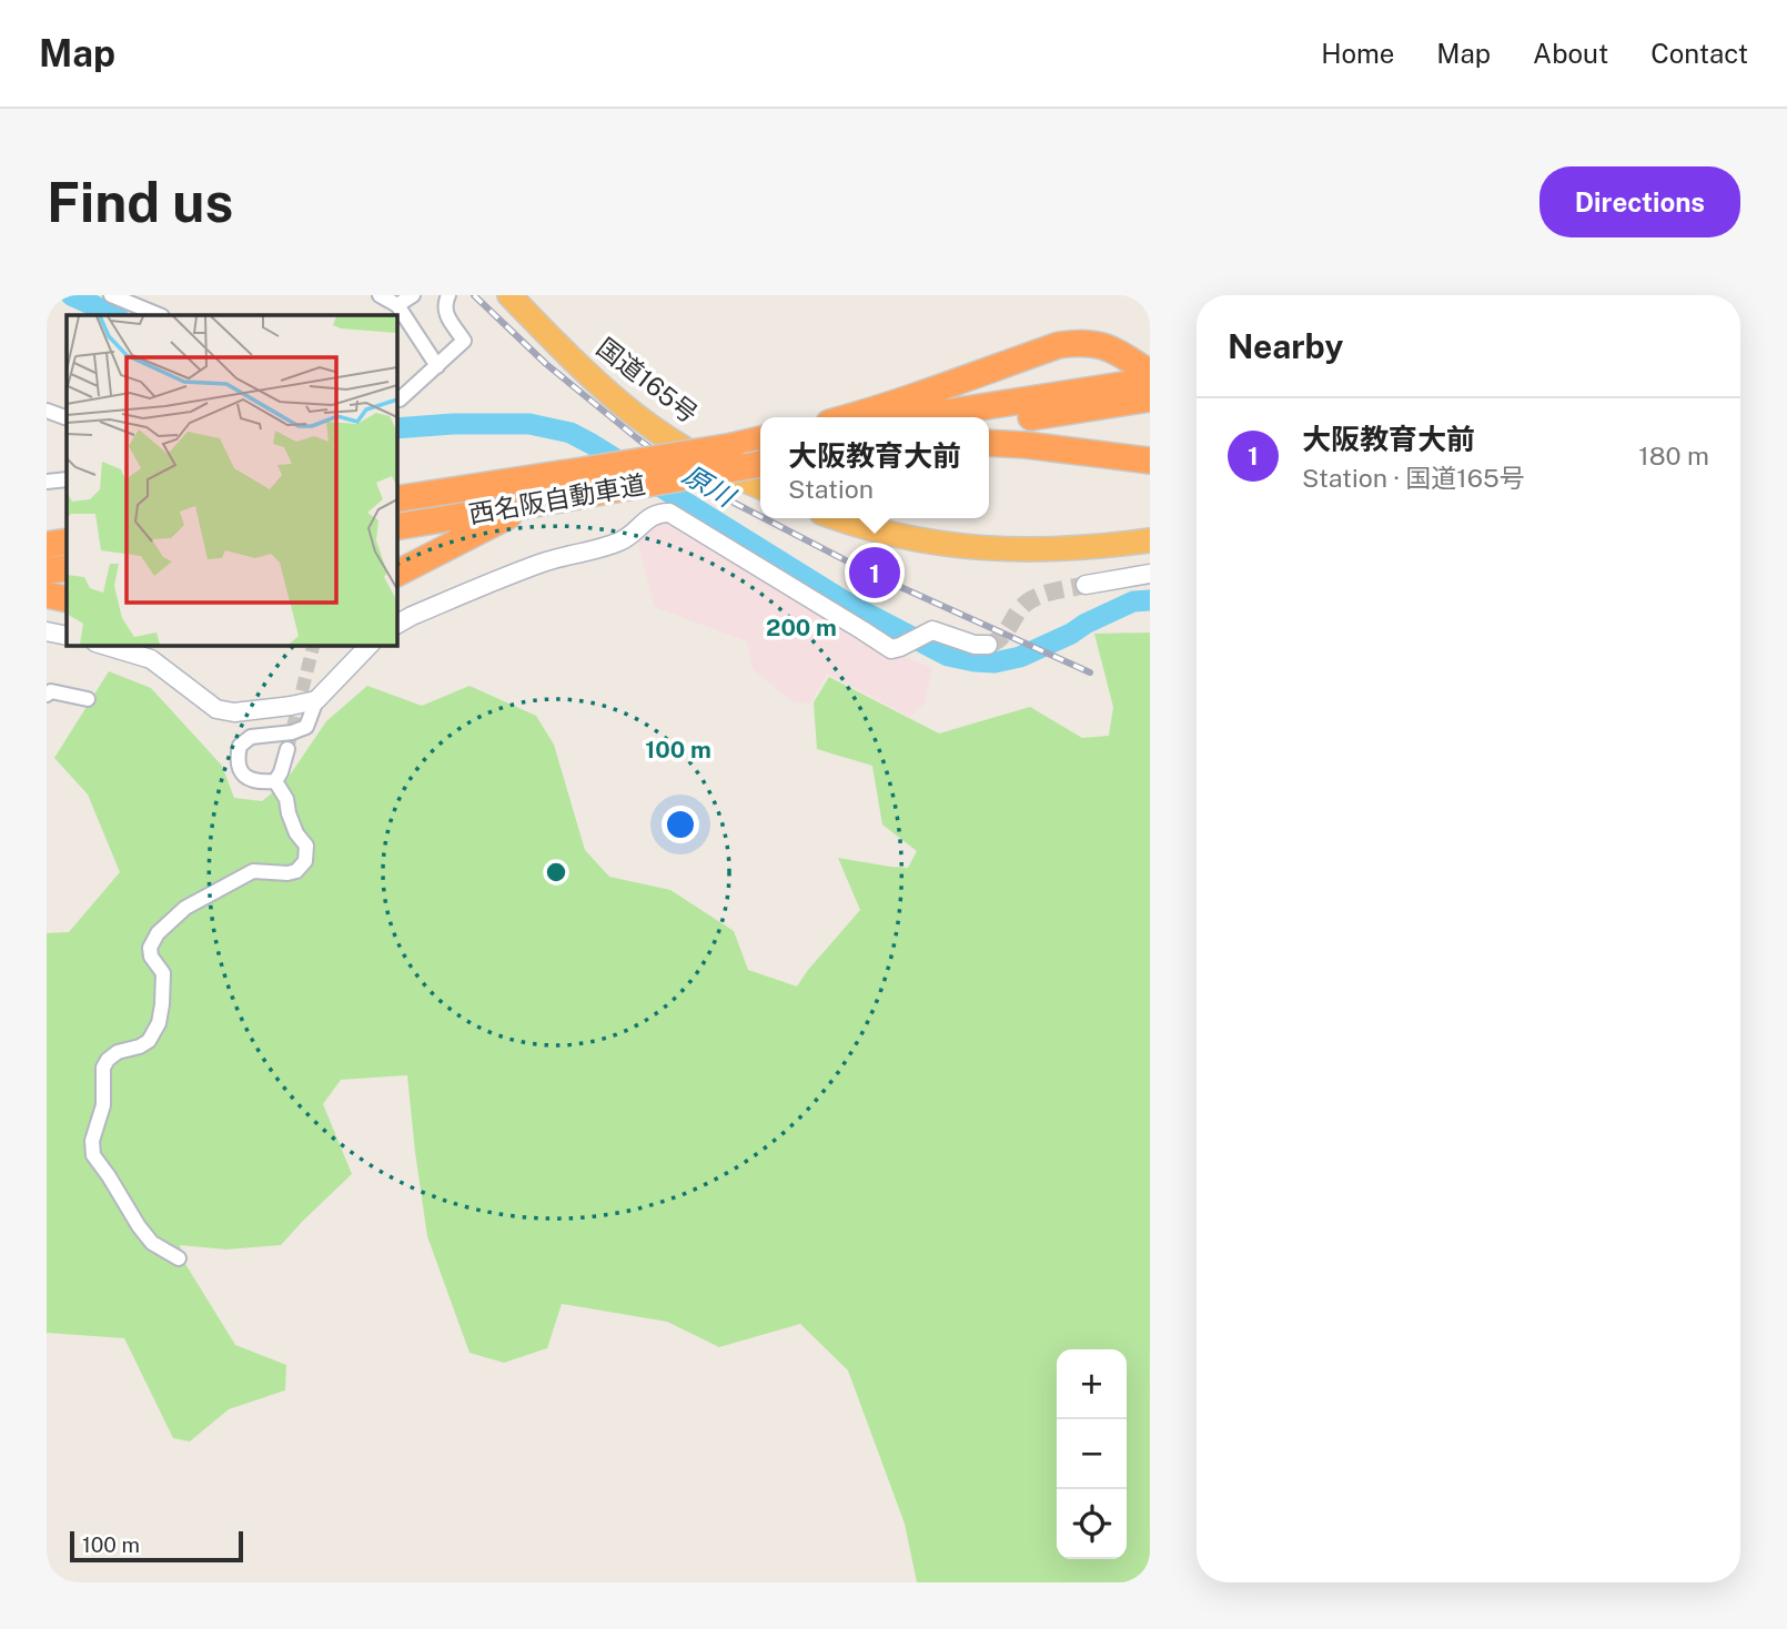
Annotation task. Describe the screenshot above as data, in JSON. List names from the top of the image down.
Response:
{
  "streets": {
    "highway": ["国道165号", "西名阪自動車道"]
  },
  "water": ["原川"],
  "scale_bar": "100 m",
  "page": {
    "header": "Map",
    "nav": [
      "Home",
      "Map",
      "About",
      "Contact"
    ],
    "buttons": "Directions",
    "title": "Find us",
    "heading": "Nearby",
    "list": [
      {
        "mark": "1",
        "name": "大阪教育大前",
        "note": "Station · 国道165号",
        "value": "180 m"
      }
    ],
    "popup": ["大阪教育大前", "Station"],
    "pins": "1",
    "map_buttons": ["+", "−"],
    "scale": "100 m"
  },
  "rings": ["200 m", "100 m"]
}
